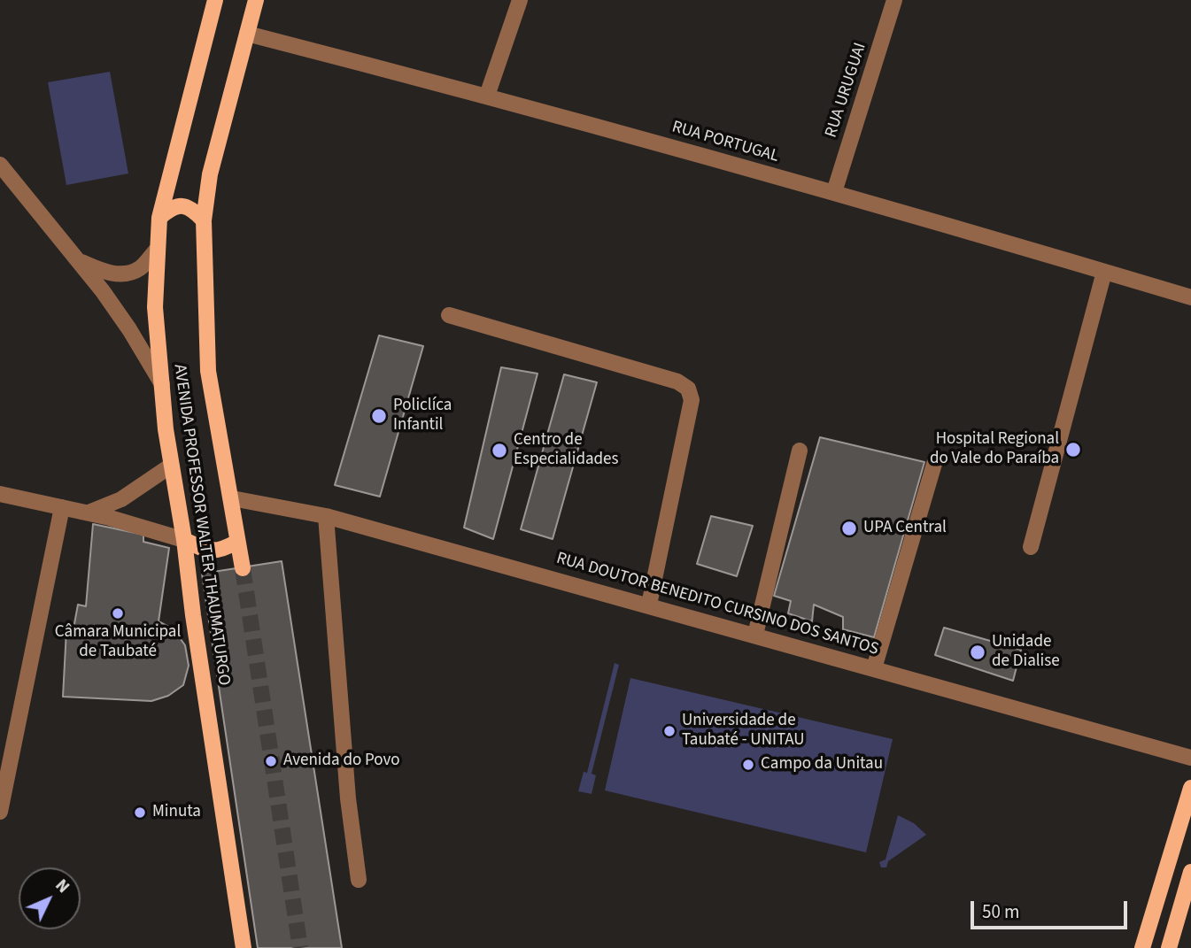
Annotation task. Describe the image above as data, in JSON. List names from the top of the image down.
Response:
{
  "streets": {
    "main road": ["AVENIDA PROFESSOR WALTER THAUMATURGO"],
    "street": ["RUA URUGUAI", "RUA PORTUGAL", "RUA DOUTOR BENEDITO CURSINO DOS SANTOS"]
  },
  "crossings": [
    ["RUA URUGUAI", "RUA PORTUGAL"],
    ["RUA PORTUGAL", "AVENIDA PROFESSOR WALTER THAUMATURGO"],
    ["AVENIDA PROFESSOR WALTER THAUMATURGO", "RUA DOUTOR BENEDITO CURSINO DOS SANTOS"]
  ],
  "places": [
    "Policlíca Infantil",
    "Hospital Regional do Vale do Paraíba",
    "Centro de Especialidades",
    "UPA Central",
    "Câmara Municipal de Taubaté",
    "Unidade de Dialise",
    "Universidade de Taubaté - UNITAU",
    "Avenida do Povo",
    "Campo da Unitau",
    "Minuta"
  ],
  "scale_bar": "50 m",
  "north": "top right"
}
